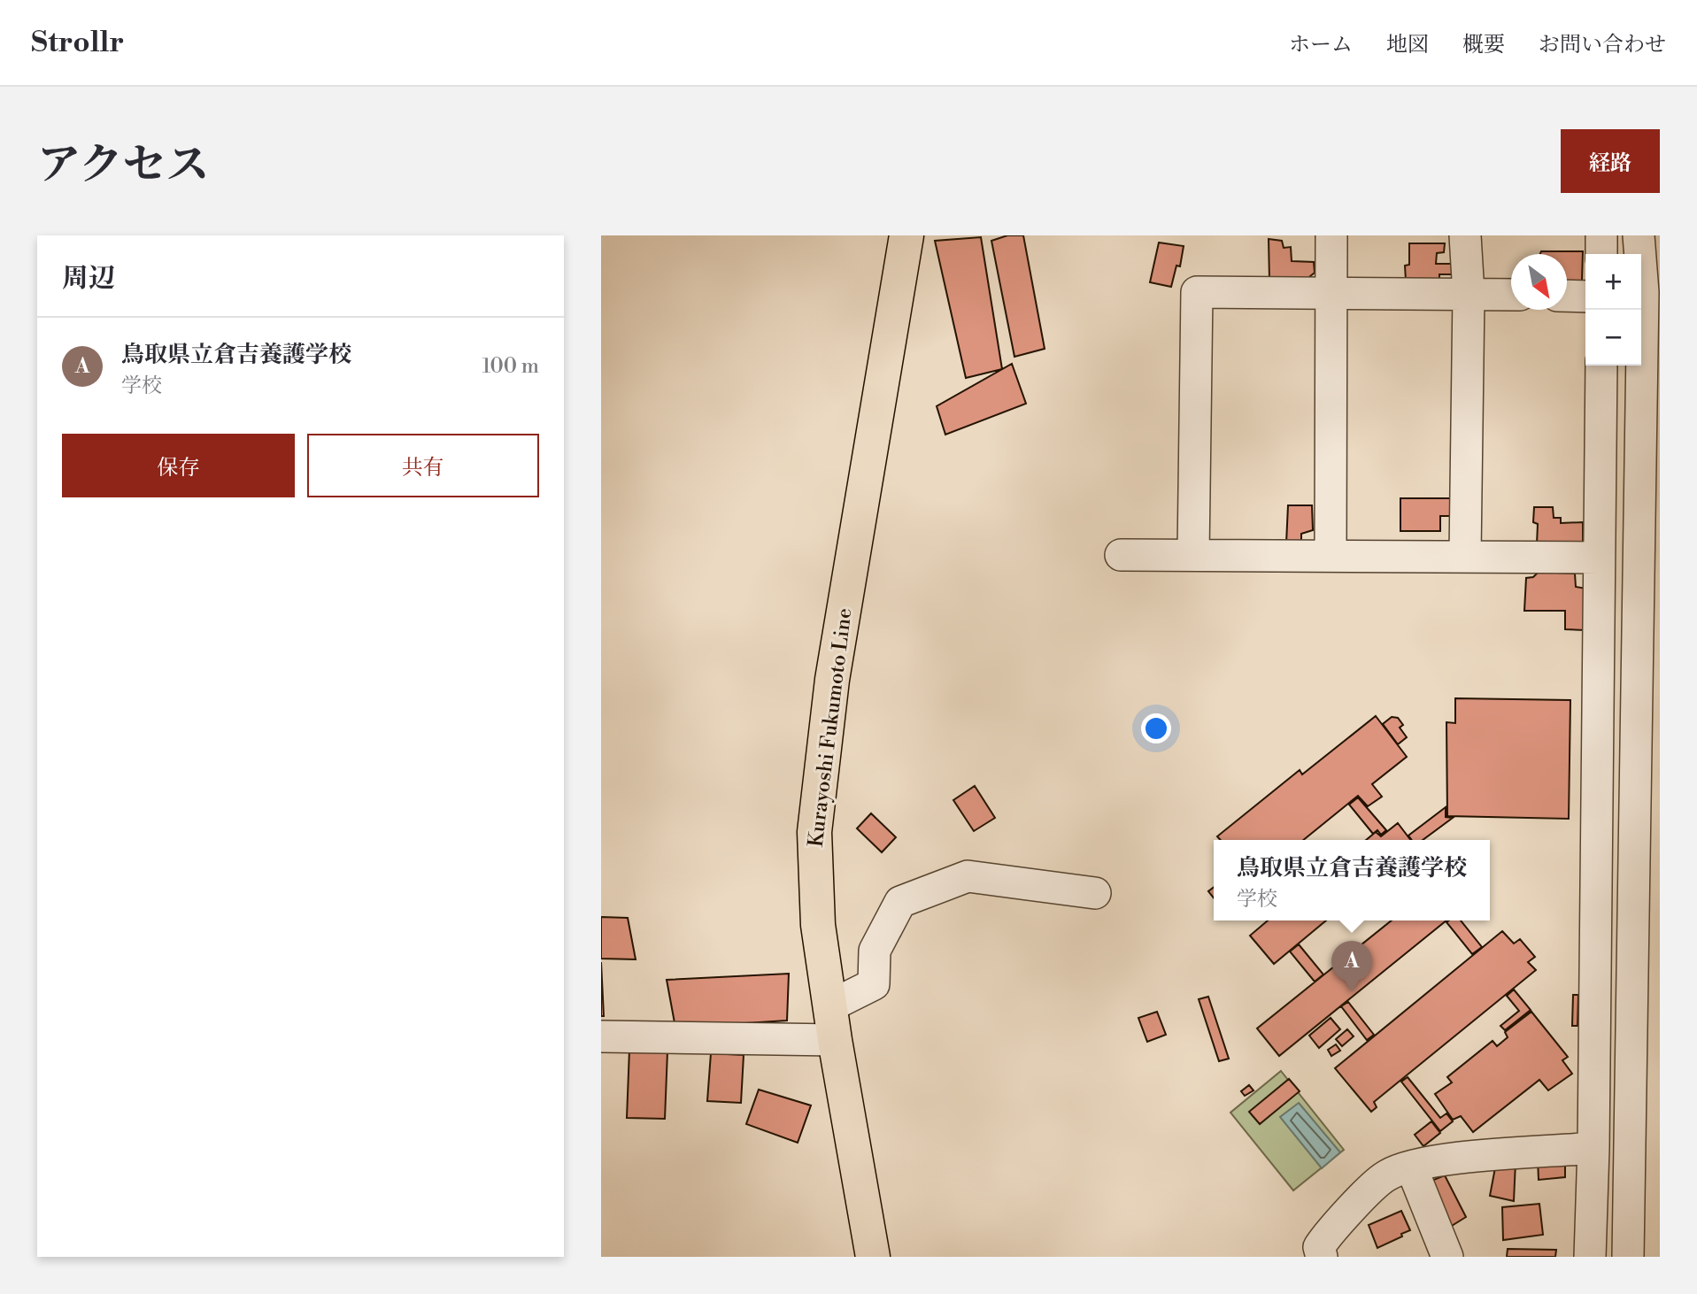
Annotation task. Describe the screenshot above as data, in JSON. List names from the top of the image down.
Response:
{
  "streets": {
    "main road": ["Kurayoshi Fukumoto Line"]
  },
  "north": "bottom right",
  "page": {
    "header": "Strollr",
    "nav": [
      "ホーム",
      "地図",
      "概要",
      "お問い合わせ"
    ],
    "title": "アクセス",
    "buttons": [
      "経路",
      ["保存", "共有"]
    ],
    "heading": "周辺",
    "map_buttons": ["+", "−"],
    "list": [
      {
        "mark": "A",
        "name": "鳥取県立倉吉養護学校",
        "note": "学校",
        "value": "100 m"
      }
    ],
    "popup": ["鳥取県立倉吉養護学校", "学校"],
    "pins": "A"
  }
}
